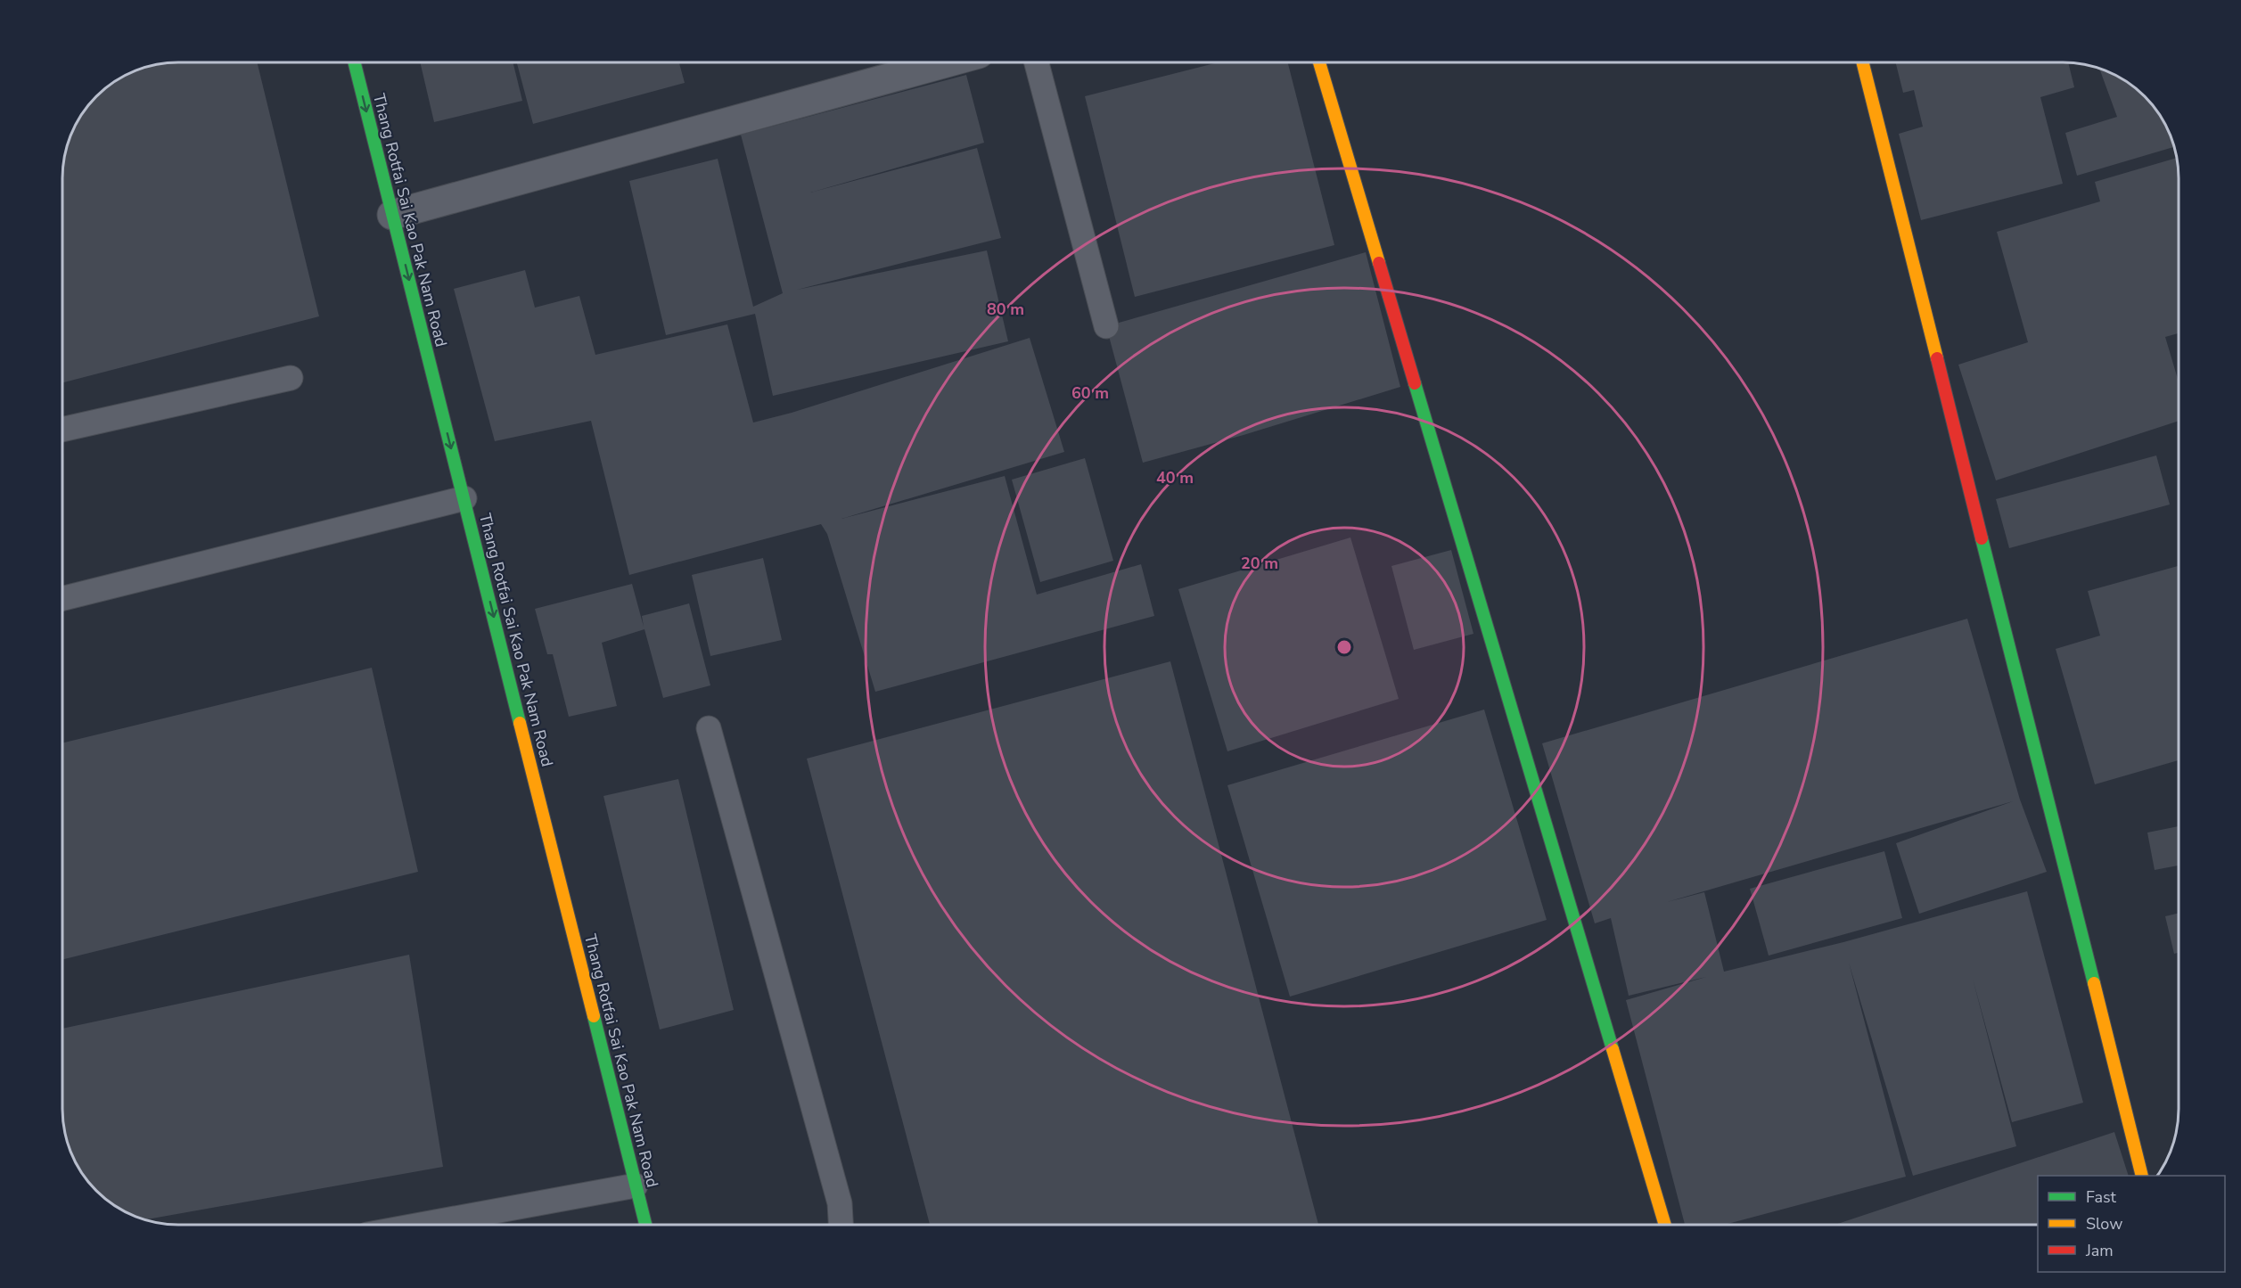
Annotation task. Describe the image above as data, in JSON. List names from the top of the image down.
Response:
{
  "streets": {
    "street": ["Thang Rotfai Sai Kao Pak Nam Road"]
  },
  "one_way": ["Thang Rotfai Sai Kao Pak Nam Road"],
  "legend": ["Fast", "Slow", "Jam"],
  "rings": [
    "80 m",
    "60 m",
    "40 m",
    "20 m"
  ]
}
